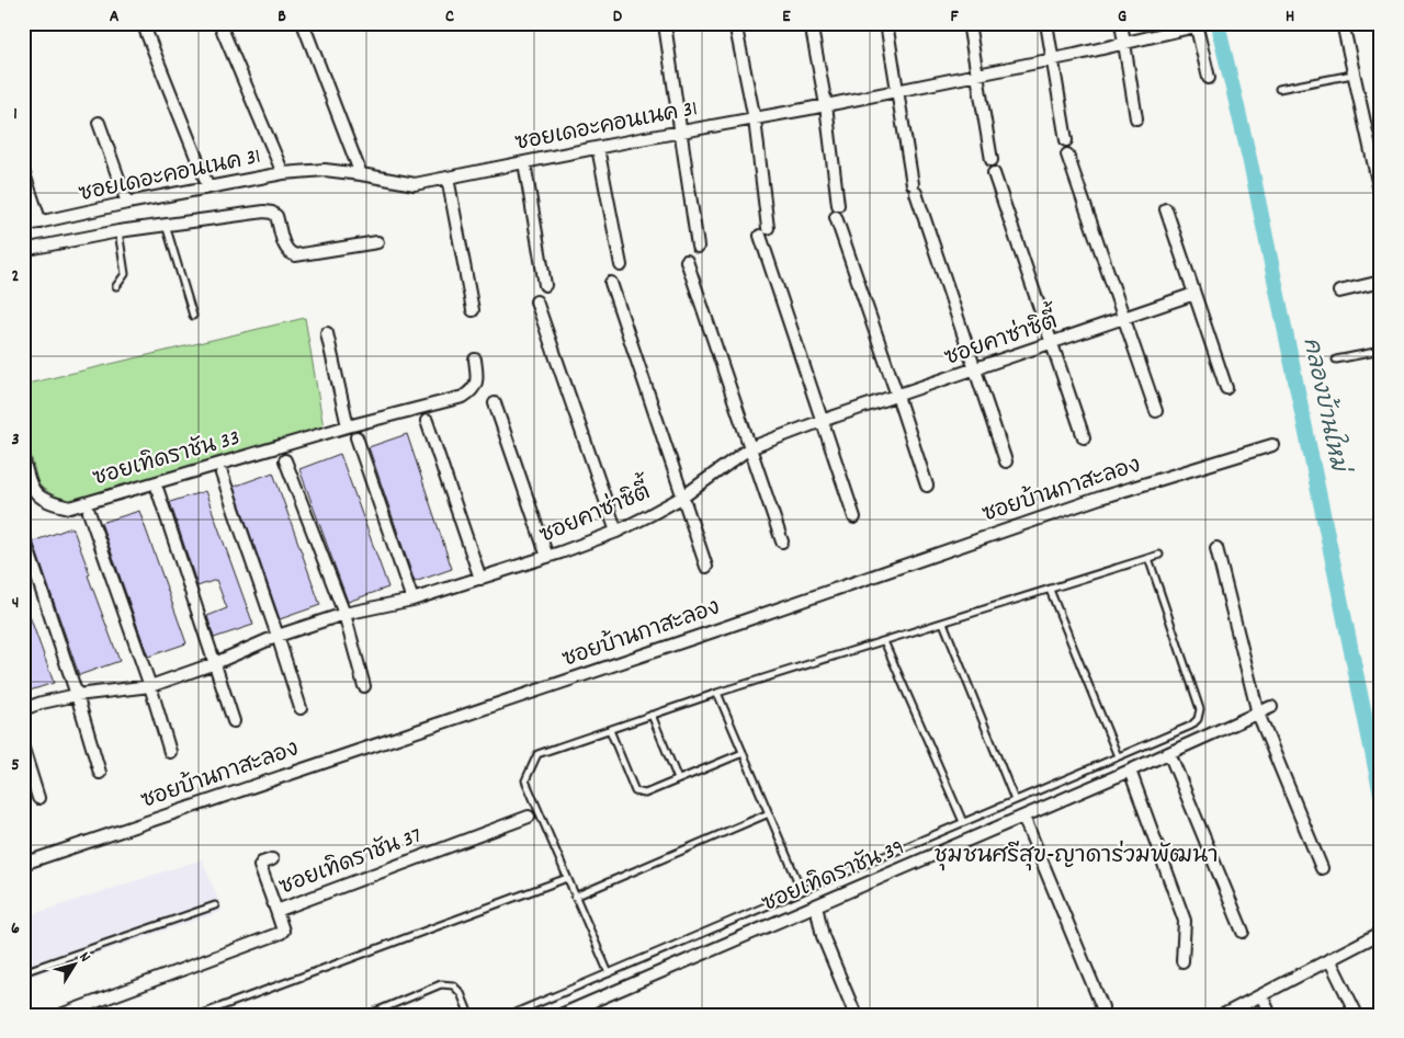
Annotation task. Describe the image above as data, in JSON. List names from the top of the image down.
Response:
{
  "streets": {
    "street": [
      "ซอยเดอะคอนเนค 31",
      "ซอยคาซ่าซิตี้",
      "ซอยเทิดราชัน 33",
      "ซอยบ้านกาสะลอง",
      "ซอยเทิดราชัน 37",
      "ซอยเทิดราชัน 39"
    ]
  },
  "districts": ["ชุมชนศรีสุข-ญาดาร่วมพัฒนา"],
  "water": ["คลองบ้านใหม่"],
  "north": "top right",
  "grid": {
    "columns": [
      "A",
      "B",
      "C",
      "D",
      "E",
      "F",
      "G",
      "H"
    ],
    "rows": [
      "1",
      "2",
      "3",
      "4",
      "5",
      "6"
    ]
  }
}
